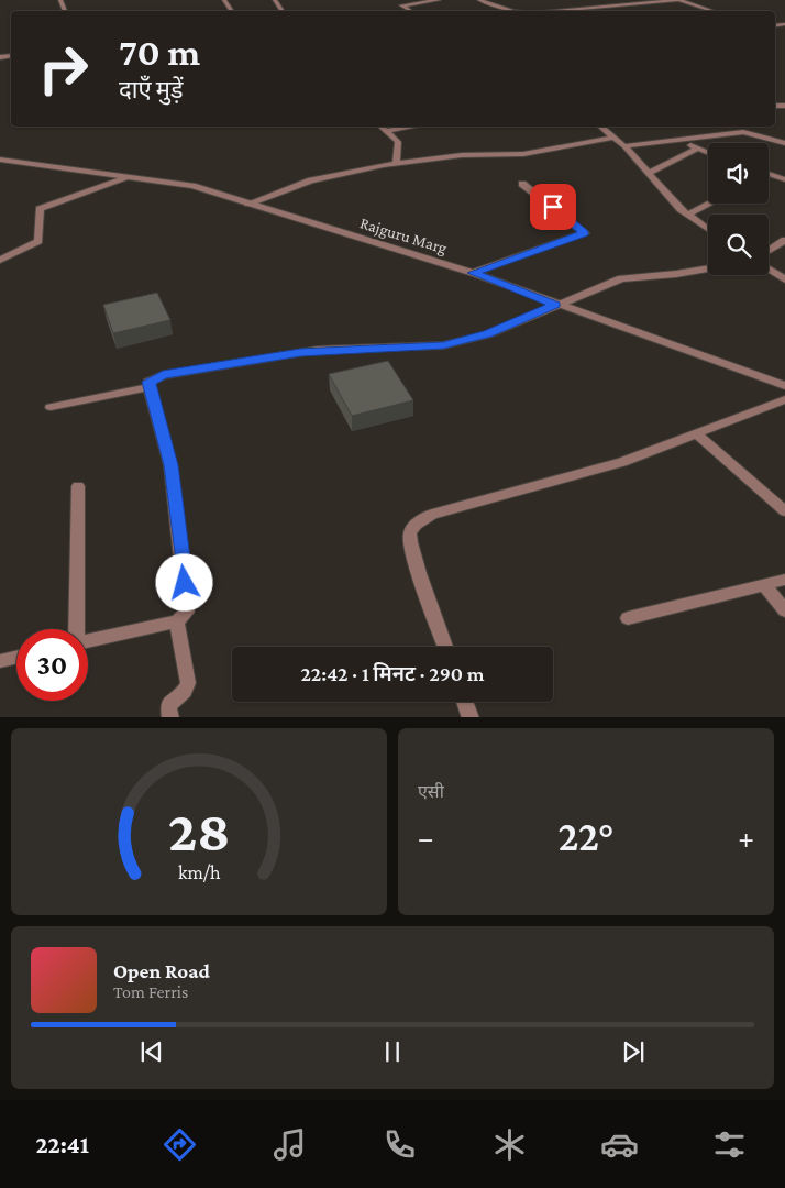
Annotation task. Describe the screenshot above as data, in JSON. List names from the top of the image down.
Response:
{
  "streets": {
    "street": ["Rajguru Marg"]
  },
  "page": {
    "turn": ["70 m", "दाएँ मुड़ें"],
    "limit": "30",
    "trip": "22:42 · 1 मिनट · 290 m",
    "tile": "एसी",
    "heat": ["−", "22°", "+"],
    "song": ["Open Road", "Tom Ferris"],
    "tabs": "22:41",
    "gauge": ["28", "km/h"]
  }
}
